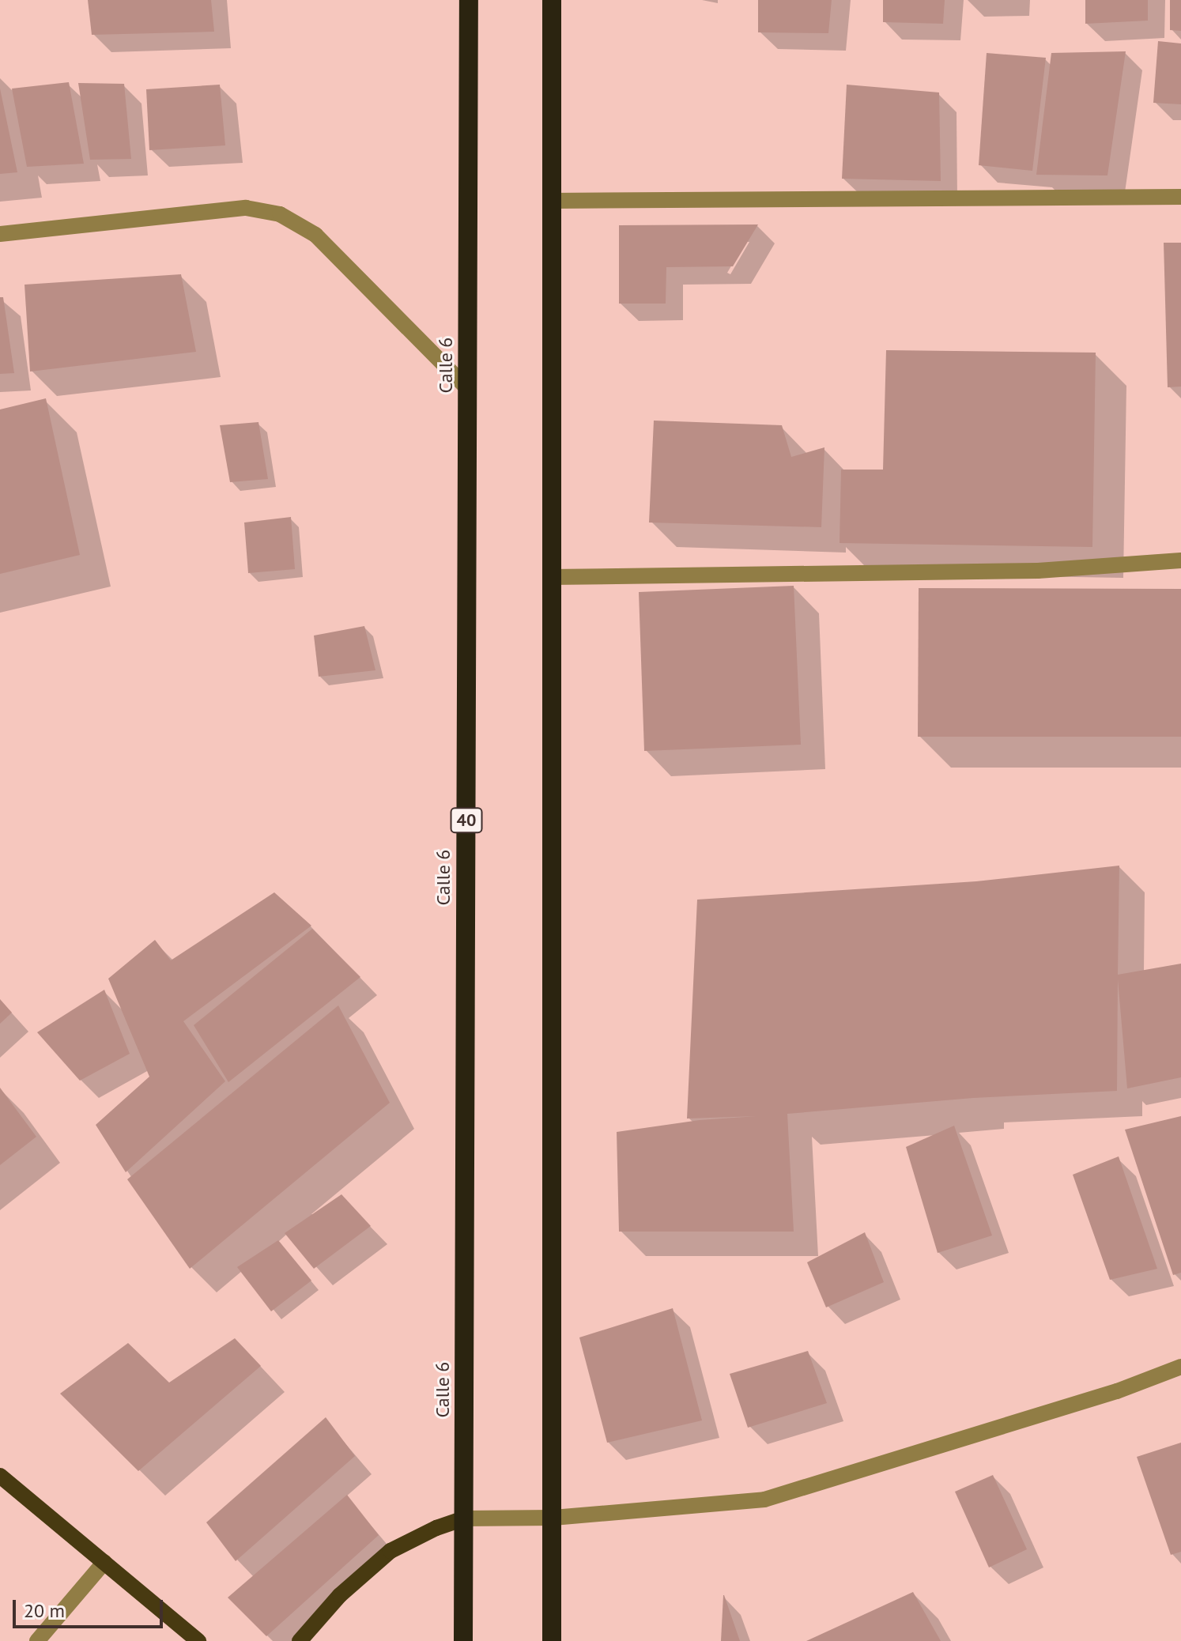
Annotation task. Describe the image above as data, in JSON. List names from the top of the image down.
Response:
{
  "streets": {
    "highway": ["Calle 6", "40"]
  },
  "scale_bar": "20 m"
}
